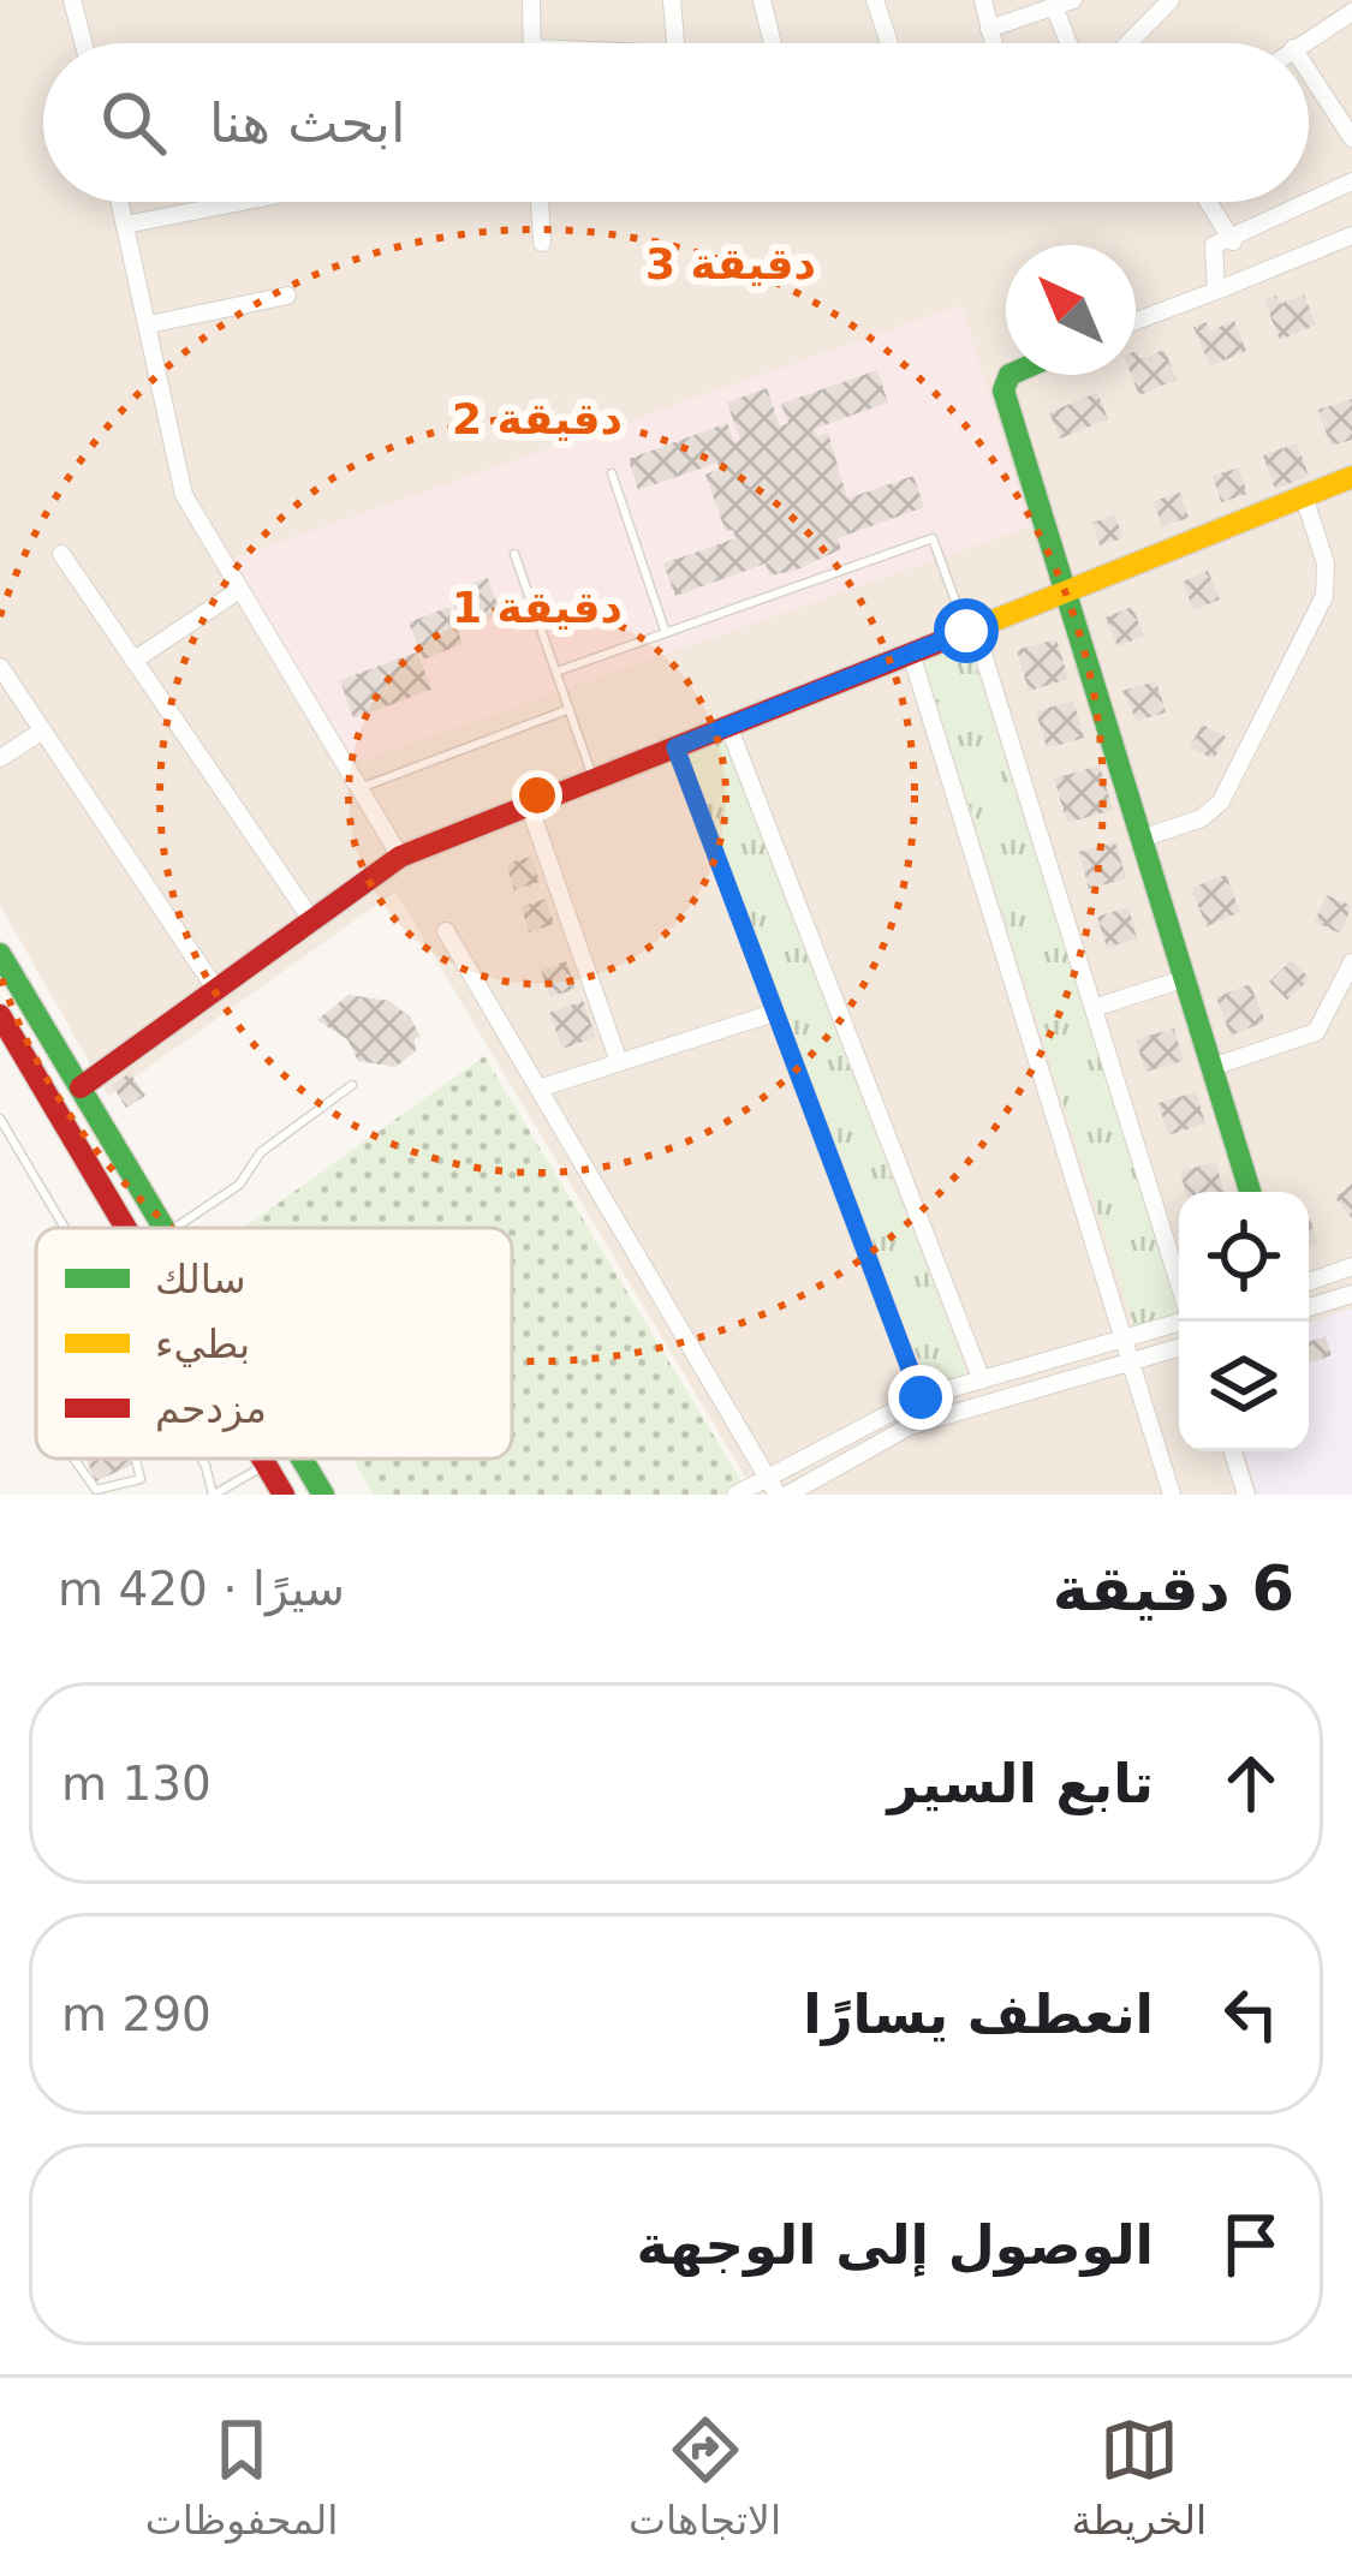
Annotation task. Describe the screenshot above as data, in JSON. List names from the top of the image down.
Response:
{
  "legend": ["سالك", "بطيء", "مزدحم"],
  "north": "top left",
  "page": {
    "search": "ابحث هنا",
    "heading": ["6 دقيقة", "سيرًا · 420 m"],
    "list": [
      ["تابع السير", "130 m"],
      ["انعطف يسارًا", "290 m"],
      "الوصول إلى الوجهة"
    ],
    "nav": ["الخريطة", "الاتجاهات", "المحفوظات"]
  },
  "rings": ["3 دقيقة", "2 دقيقة", "1 دقيقة"]
}
